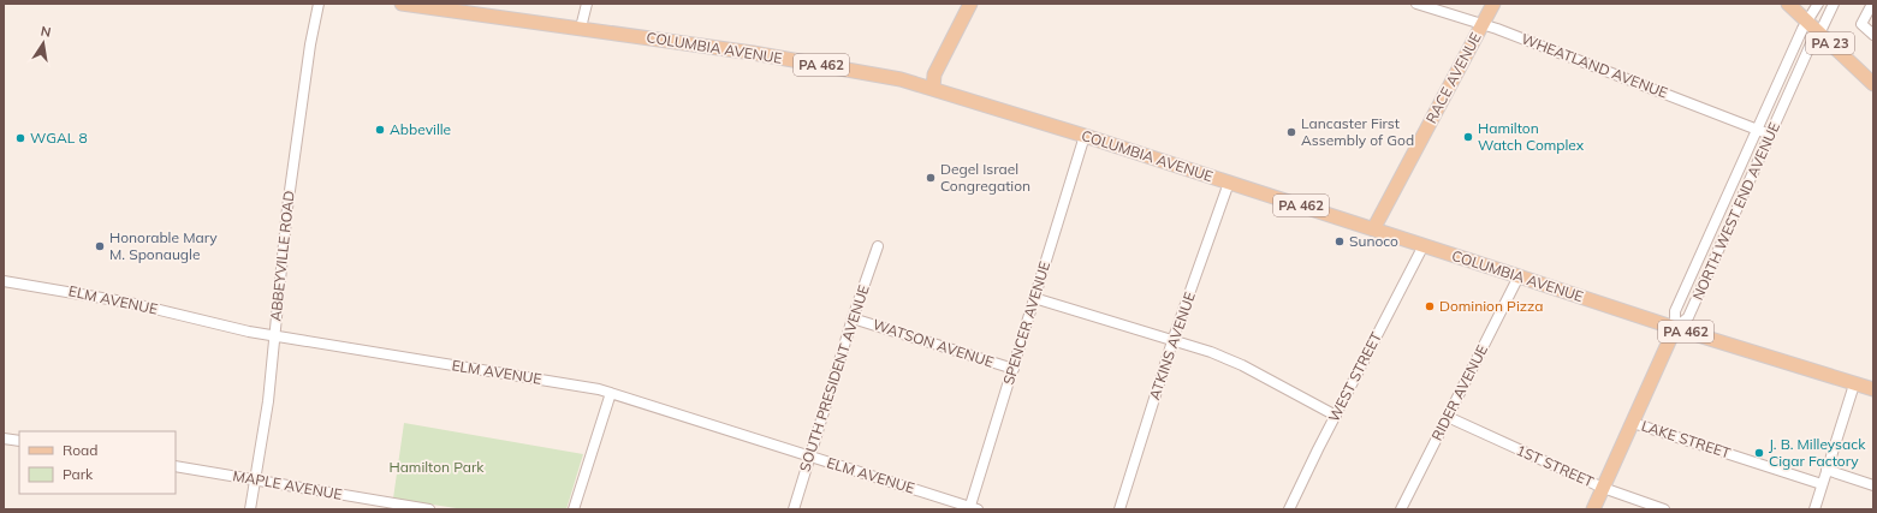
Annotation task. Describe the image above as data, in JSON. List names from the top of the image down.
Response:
{
  "streets": {
    "main road": [
      "PA 23",
      "COLUMBIA AVENUE",
      "PA 462",
      "RACE AVENUE"
    ],
    "street": [
      "WHEATLAND AVENUE",
      "NORTH WEST END AVENUE",
      "ABBEYVILLE ROAD",
      "ELM AVENUE",
      "SPENCER AVENUE",
      "WATSON AVENUE",
      "ATKINS AVENUE",
      "WEST STREET",
      "SOUTH PRESIDENT AVENUE",
      "RIDER AVENUE",
      "LAKE STREET",
      "1ST STREET",
      "MAPLE AVENUE"
    ]
  },
  "crossings": [
    ["PA 23", "NORTH WEST END AVENUE"],
    ["COLUMBIA AVENUE", "RACE AVENUE"],
    ["COLUMBIA AVENUE", "NORTH WEST END AVENUE"],
    ["COLUMBIA AVENUE", "SPENCER AVENUE"],
    ["COLUMBIA AVENUE", "ATKINS AVENUE"],
    ["COLUMBIA AVENUE", "WEST STREET"],
    ["COLUMBIA AVENUE", "RIDER AVENUE"],
    ["WHEATLAND AVENUE", "RACE AVENUE"],
    ["WHEATLAND AVENUE", "NORTH WEST END AVENUE"],
    ["ABBEYVILLE ROAD", "ELM AVENUE"],
    ["ABBEYVILLE ROAD", "MAPLE AVENUE"],
    ["ELM AVENUE", "SPENCER AVENUE"],
    ["ELM AVENUE", "SOUTH PRESIDENT AVENUE"],
    ["SPENCER AVENUE", "WATSON AVENUE"],
    ["WATSON AVENUE", "SOUTH PRESIDENT AVENUE"],
    ["RIDER AVENUE", "1ST STREET"]
  ],
  "parks": ["Hamilton Park"],
  "places": [
    "Abbeville",
    "Lancaster First Assembly of God",
    "Hamilton Watch Complex",
    "WGAL 8",
    "Degel Israel Congregation",
    "Sunoco",
    "Honorable Mary M. Sponaugle",
    "Dominion Pizza",
    "J. B. Milleysack Cigar Factory"
  ],
  "legend": ["Road", "Park"],
  "north": "top"
}
